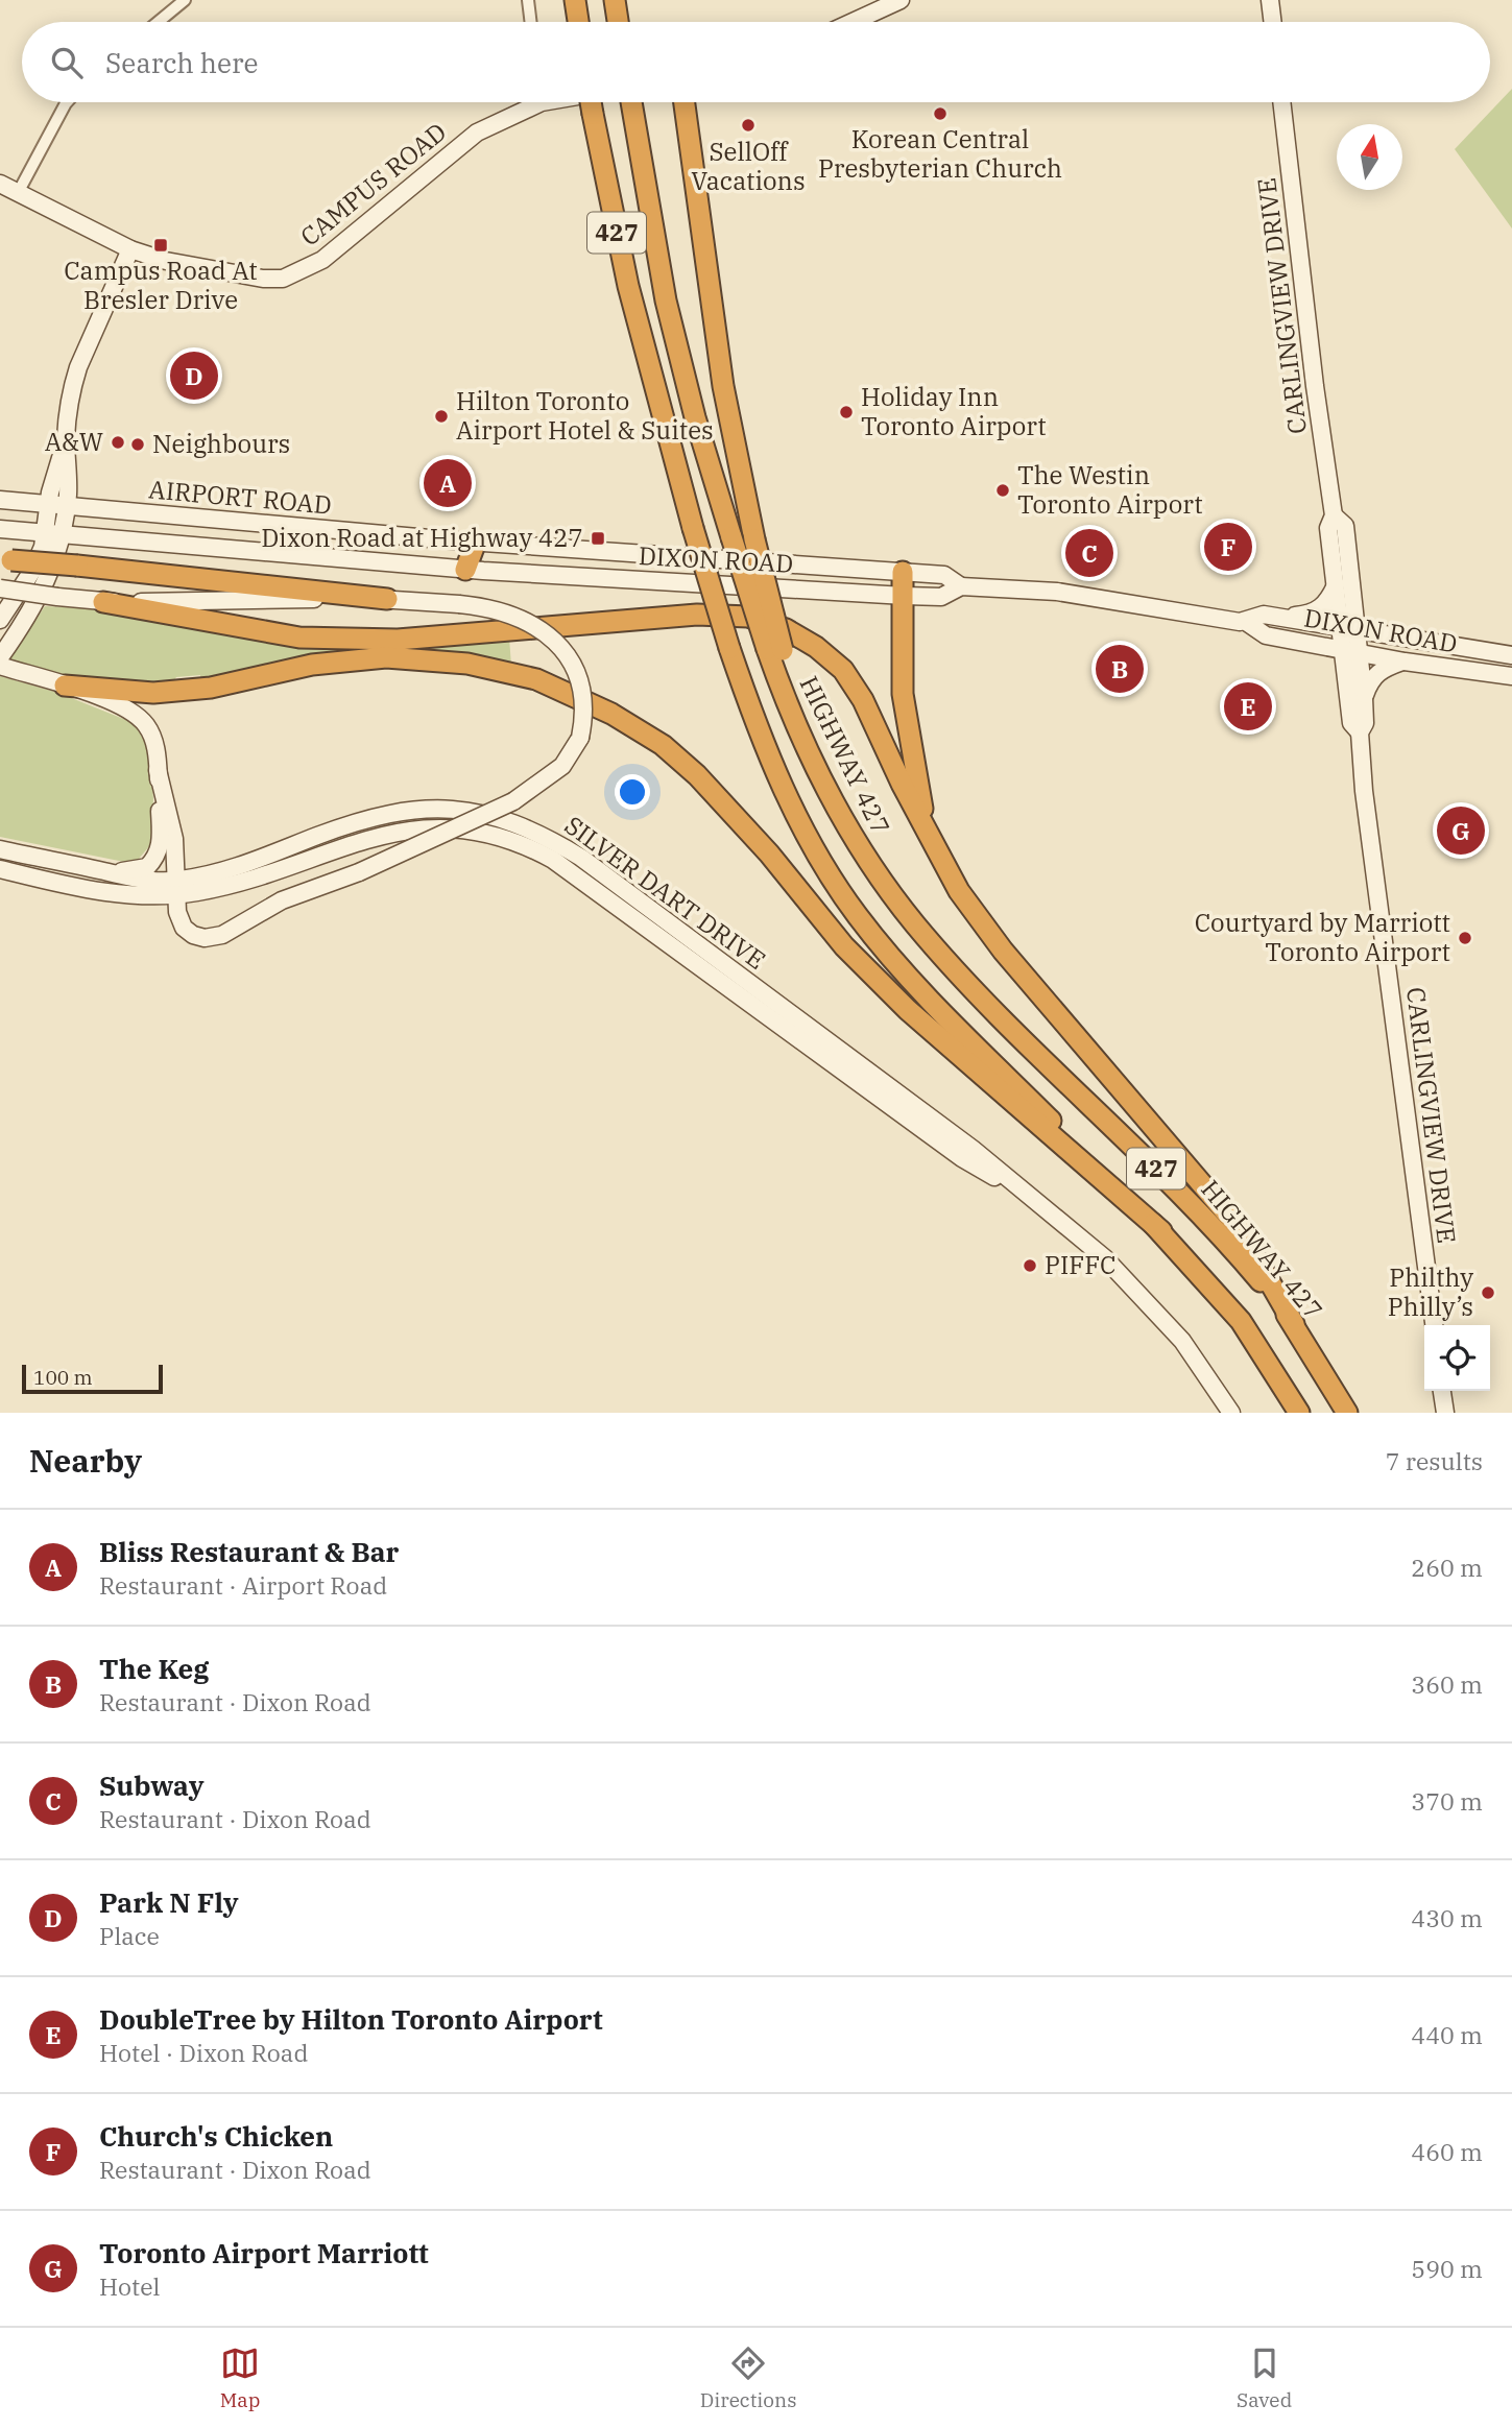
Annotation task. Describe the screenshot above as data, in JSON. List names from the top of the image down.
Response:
{
  "streets": {
    "highway": ["427", "HIGHWAY 427"],
    "street": [
      "CAMPUS ROAD",
      "CARLINGVIEW DRIVE",
      "AIRPORT ROAD",
      "DIXON ROAD",
      "SILVER DART DRIVE"
    ]
  },
  "crossings": [
    ["CARLINGVIEW DRIVE", "DIXON ROAD"],
    ["AIRPORT ROAD", "DIXON ROAD"]
  ],
  "places": {
    "other": [
      "Korean Central Presbyterian Church",
      "SellOff Vacations",
      "Holiday Inn Toronto Airport",
      "Hilton Toronto Airport Hotel & Suites",
      "A&W",
      "Neighbours",
      "The Westin Toronto Airport",
      "Courtyard by Marriott Toronto Airport",
      "PIFFC",
      "Philthy Philly’s"
    ],
    "transit": ["Campus Road At Bresler Drive", "Dixon Road at Highway 427"]
  },
  "scale_bar": "100 m",
  "north": "top",
  "page": {
    "search": "Search here",
    "pins": [
      "D",
      "A",
      "F",
      "C",
      "B",
      "E",
      "G"
    ],
    "scale": "100 m",
    "heading": ["Nearby", "7 results"],
    "list": [
      {
        "mark": "A",
        "name": "Bliss Restaurant & Bar",
        "note": "Restaurant · Airport Road",
        "value": "260 m"
      },
      {
        "mark": "B",
        "name": "The Keg",
        "note": "Restaurant · Dixon Road",
        "value": "360 m"
      },
      {
        "mark": "C",
        "name": "Subway",
        "note": "Restaurant · Dixon Road",
        "value": "370 m"
      },
      {
        "mark": "D",
        "name": "Park N Fly",
        "note": "Place",
        "value": "430 m"
      },
      {
        "mark": "E",
        "name": "DoubleTree by Hilton Toronto Airport",
        "note": "Hotel · Dixon Road",
        "value": "440 m"
      },
      {
        "mark": "F",
        "name": "Church's Chicken",
        "note": "Restaurant · Dixon Road",
        "value": "460 m"
      },
      {
        "mark": "G",
        "name": "Toronto Airport Marriott",
        "note": "Hotel",
        "value": "590 m"
      }
    ],
    "nav": ["Map", "Directions", "Saved"]
  }
}
